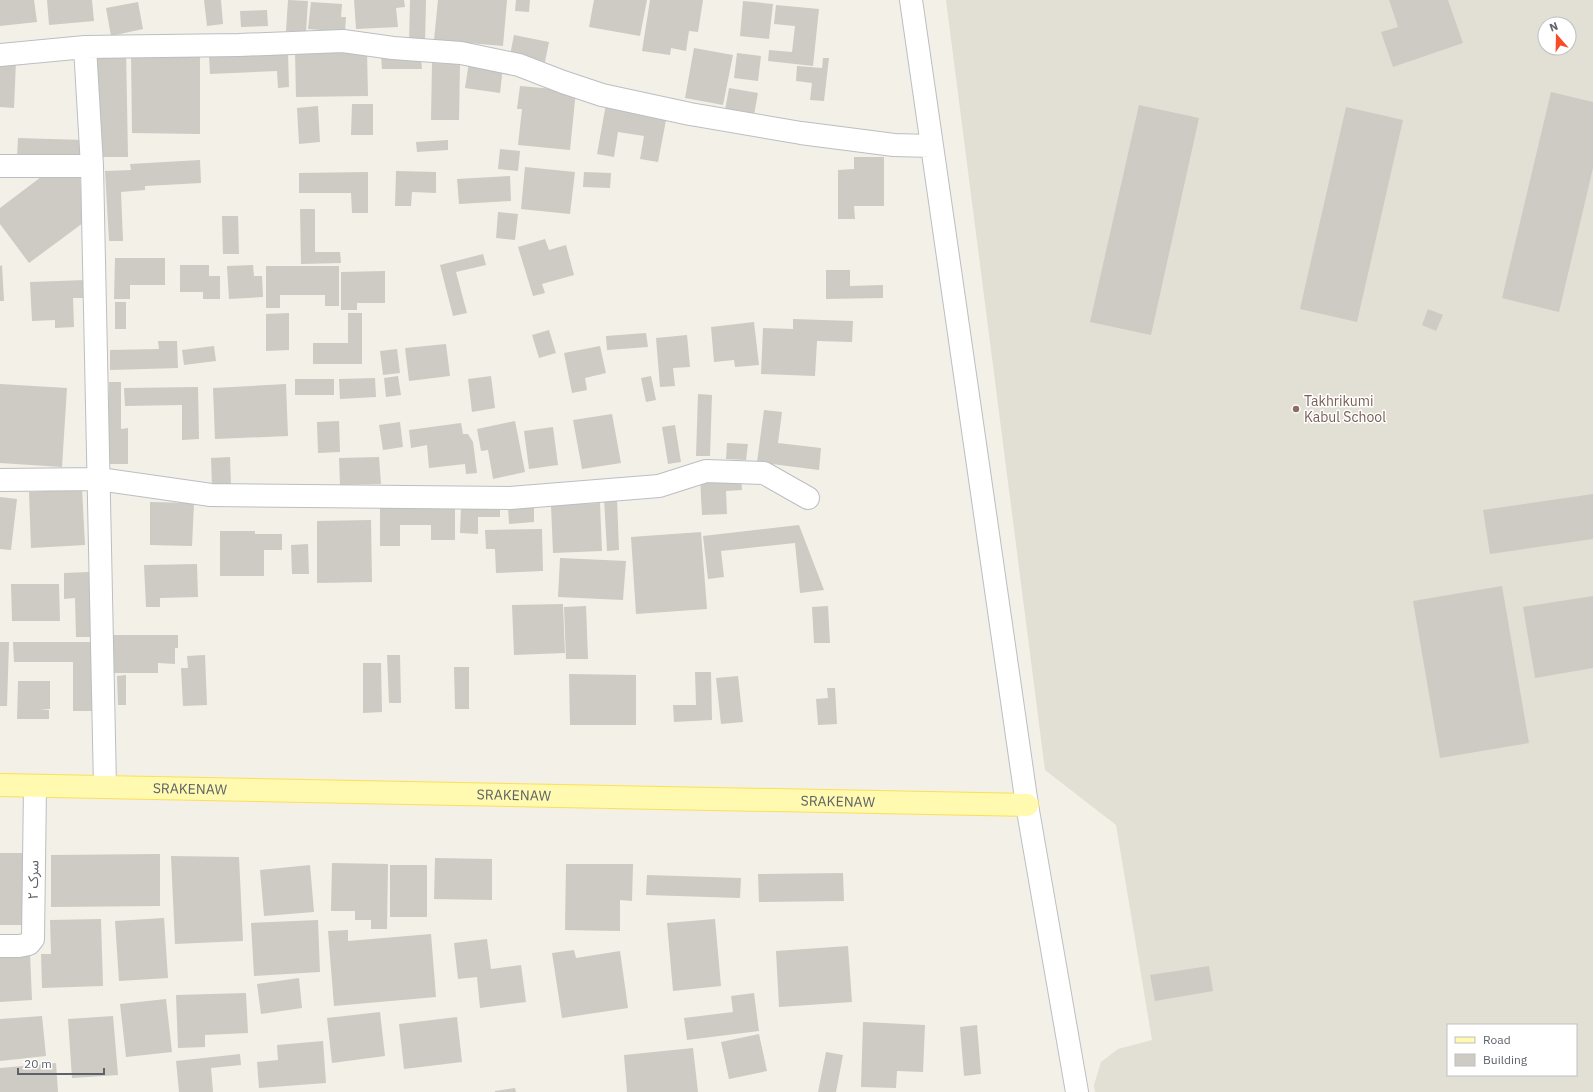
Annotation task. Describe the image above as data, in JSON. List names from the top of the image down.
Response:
{
  "streets": {
    "main road": ["SRAKENAW"],
    "street": ["سرک ۲"]
  },
  "crossings": [
    ["SRAKENAW", "سرک ۲"]
  ],
  "places": ["Takhrikumi Kabul School"],
  "legend": ["Road", "Building"],
  "scale_bar": "20 m",
  "north": "top"
}
